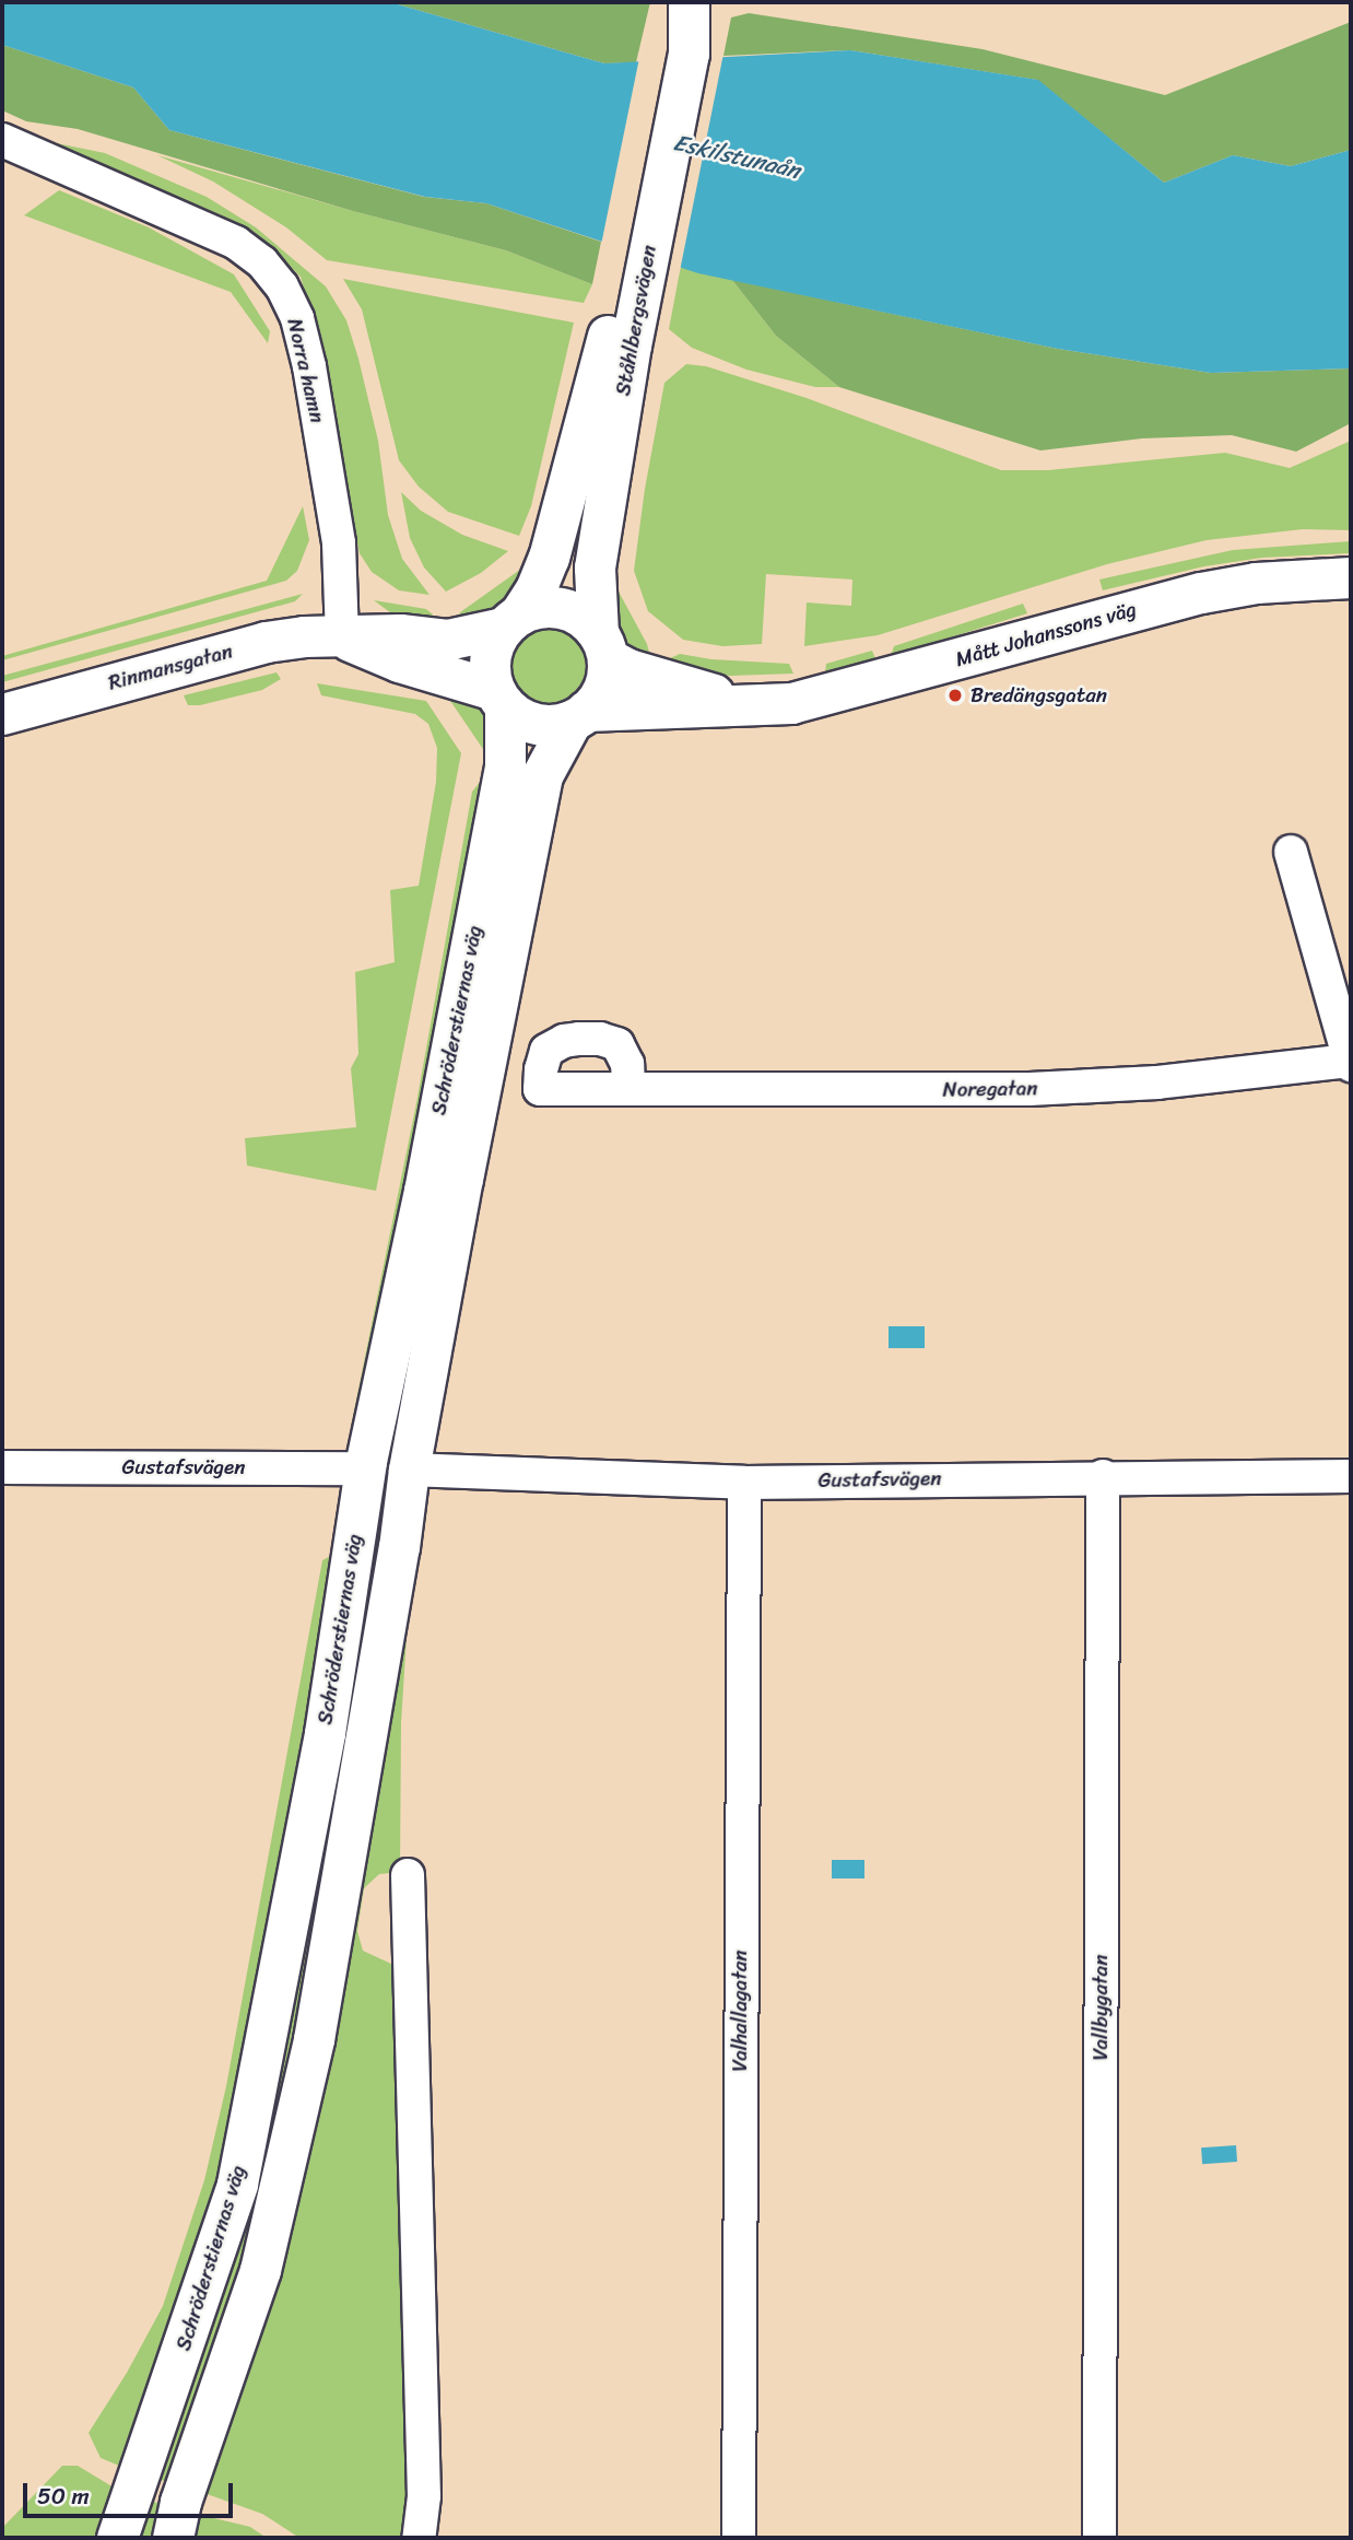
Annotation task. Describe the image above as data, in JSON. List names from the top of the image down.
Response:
{
  "streets": {
    "street": [
      "Ståhlbergsvägen",
      "Norra hamn",
      "Mått Johanssons väg",
      "Rinmansgatan",
      "Schröderstiernas väg",
      "Noregatan",
      "Gustafsvägen",
      "Vallbygatan",
      "Valhallagatan"
    ]
  },
  "crossings": [
    ["Ståhlbergsvägen", "Mått Johanssons väg"],
    ["Ståhlbergsvägen", "Rinmansgatan"],
    ["Ståhlbergsvägen", "Schröderstiernas väg"],
    ["Norra hamn", "Rinmansgatan"],
    ["Mått Johanssons väg", "Rinmansgatan"],
    ["Mått Johanssons väg", "Schröderstiernas väg"],
    ["Rinmansgatan", "Schröderstiernas väg"],
    ["Schröderstiernas väg", "Gustafsvägen"],
    ["Gustafsvägen", "Vallbygatan"],
    ["Gustafsvägen", "Valhallagatan"]
  ],
  "water": ["Eskilstunaån"],
  "places": ["Bredängsgatan"],
  "scale_bar": "50 m"
}
